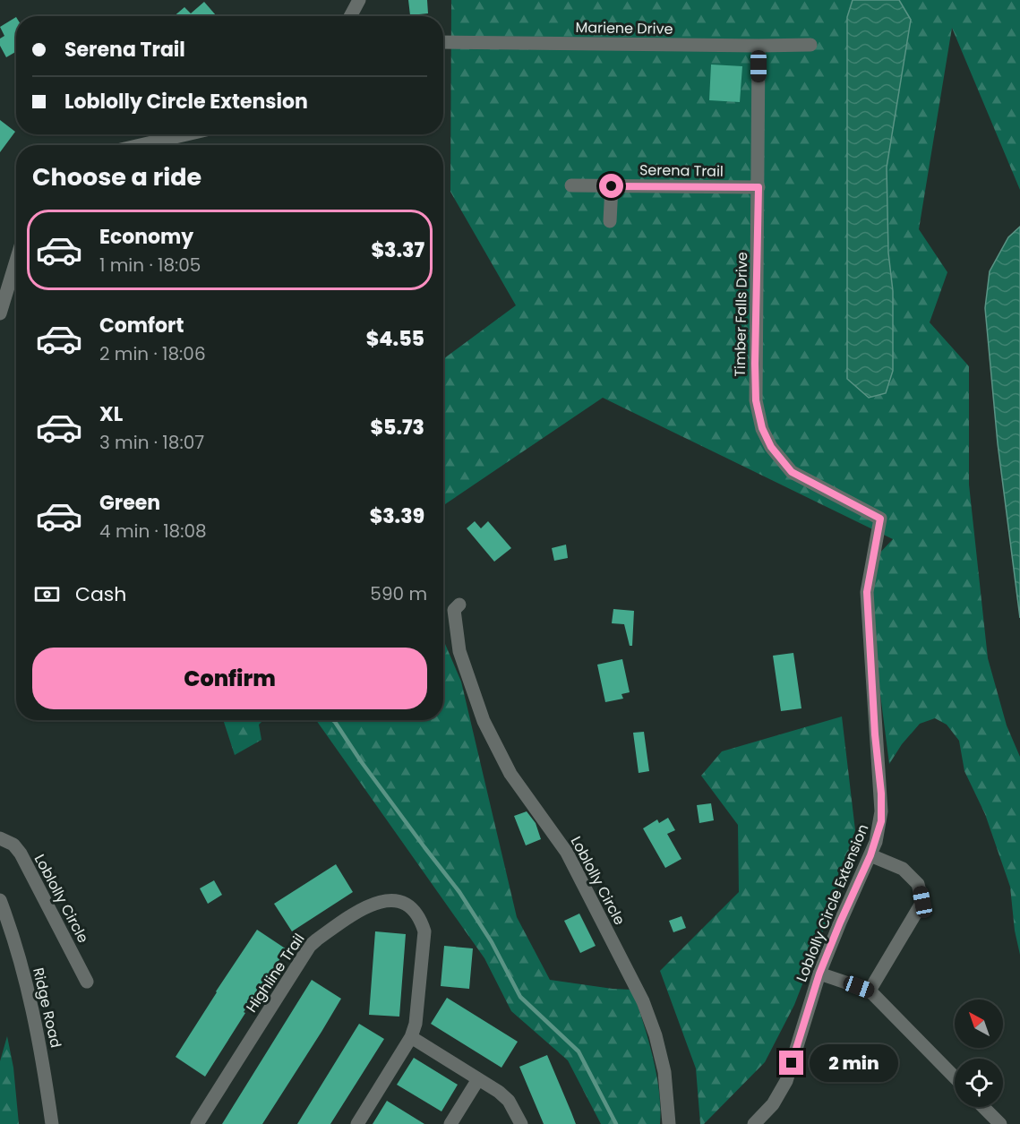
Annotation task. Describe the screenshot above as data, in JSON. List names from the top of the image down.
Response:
{
  "streets": {
    "street": [
      "Mariene Drive",
      "Serena Trail",
      "Timber Falls Drive",
      "Loblolly Circle",
      "Loblolly Circle Extension",
      "Highline Trail",
      "Ridge Road"
    ]
  },
  "crossings": [
    ["Mariene Drive", "Timber Falls Drive"],
    ["Serena Trail", "Timber Falls Drive"],
    ["Timber Falls Drive", "Loblolly Circle Extension"]
  ],
  "north": "top left",
  "page": {
    "banner": ["Serena Trail", "Loblolly Circle Extension"],
    "heading": "Choose a ride",
    "list": [
      {
        "name": "Economy",
        "note": "1 min · 18:05",
        "value": "$3.37"
      },
      {
        "name": "Comfort",
        "note": "2 min · 18:06",
        "value": "$4.55"
      },
      {
        "name": "XL",
        "note": "3 min · 18:07",
        "value": "$5.73"
      },
      {
        "name": "Green",
        "note": "4 min · 18:08",
        "value": "$3.39"
      }
    ],
    "pay": ["Cash", "590 m"],
    "buttons": "Confirm",
    "bubble": "2 min"
  }
}
